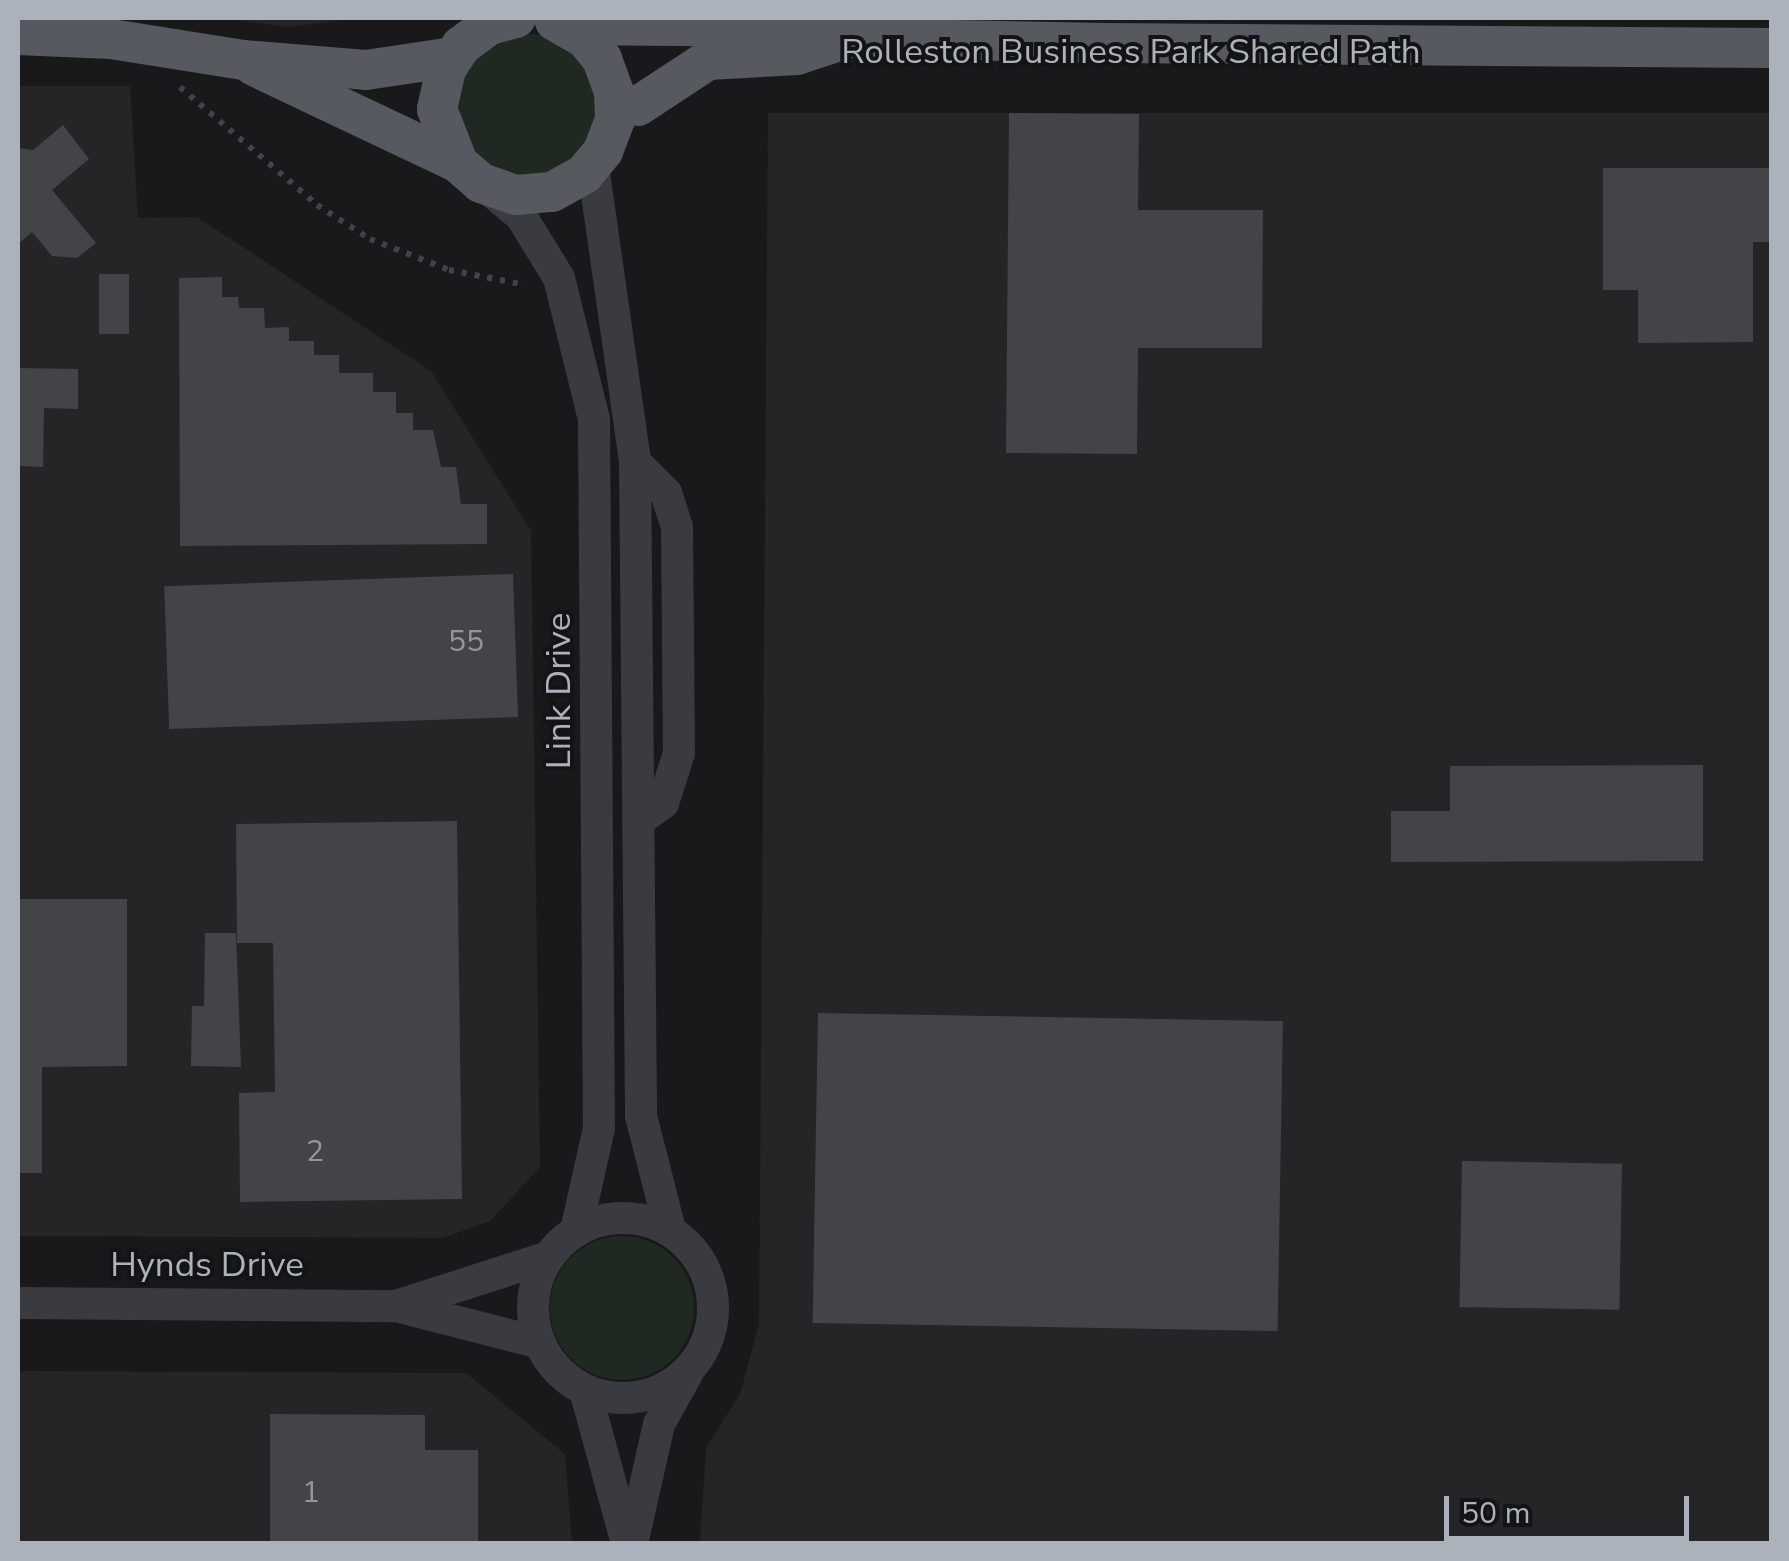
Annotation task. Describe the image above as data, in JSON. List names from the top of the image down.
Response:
{
  "streets": {
    "street": ["Link Drive", "Hynds Drive"]
  },
  "crossings": [
    ["Link Drive", "Hynds Drive"]
  ],
  "house_numbers": ["55", "2", "1"],
  "scale_bar": "50 m"
}
